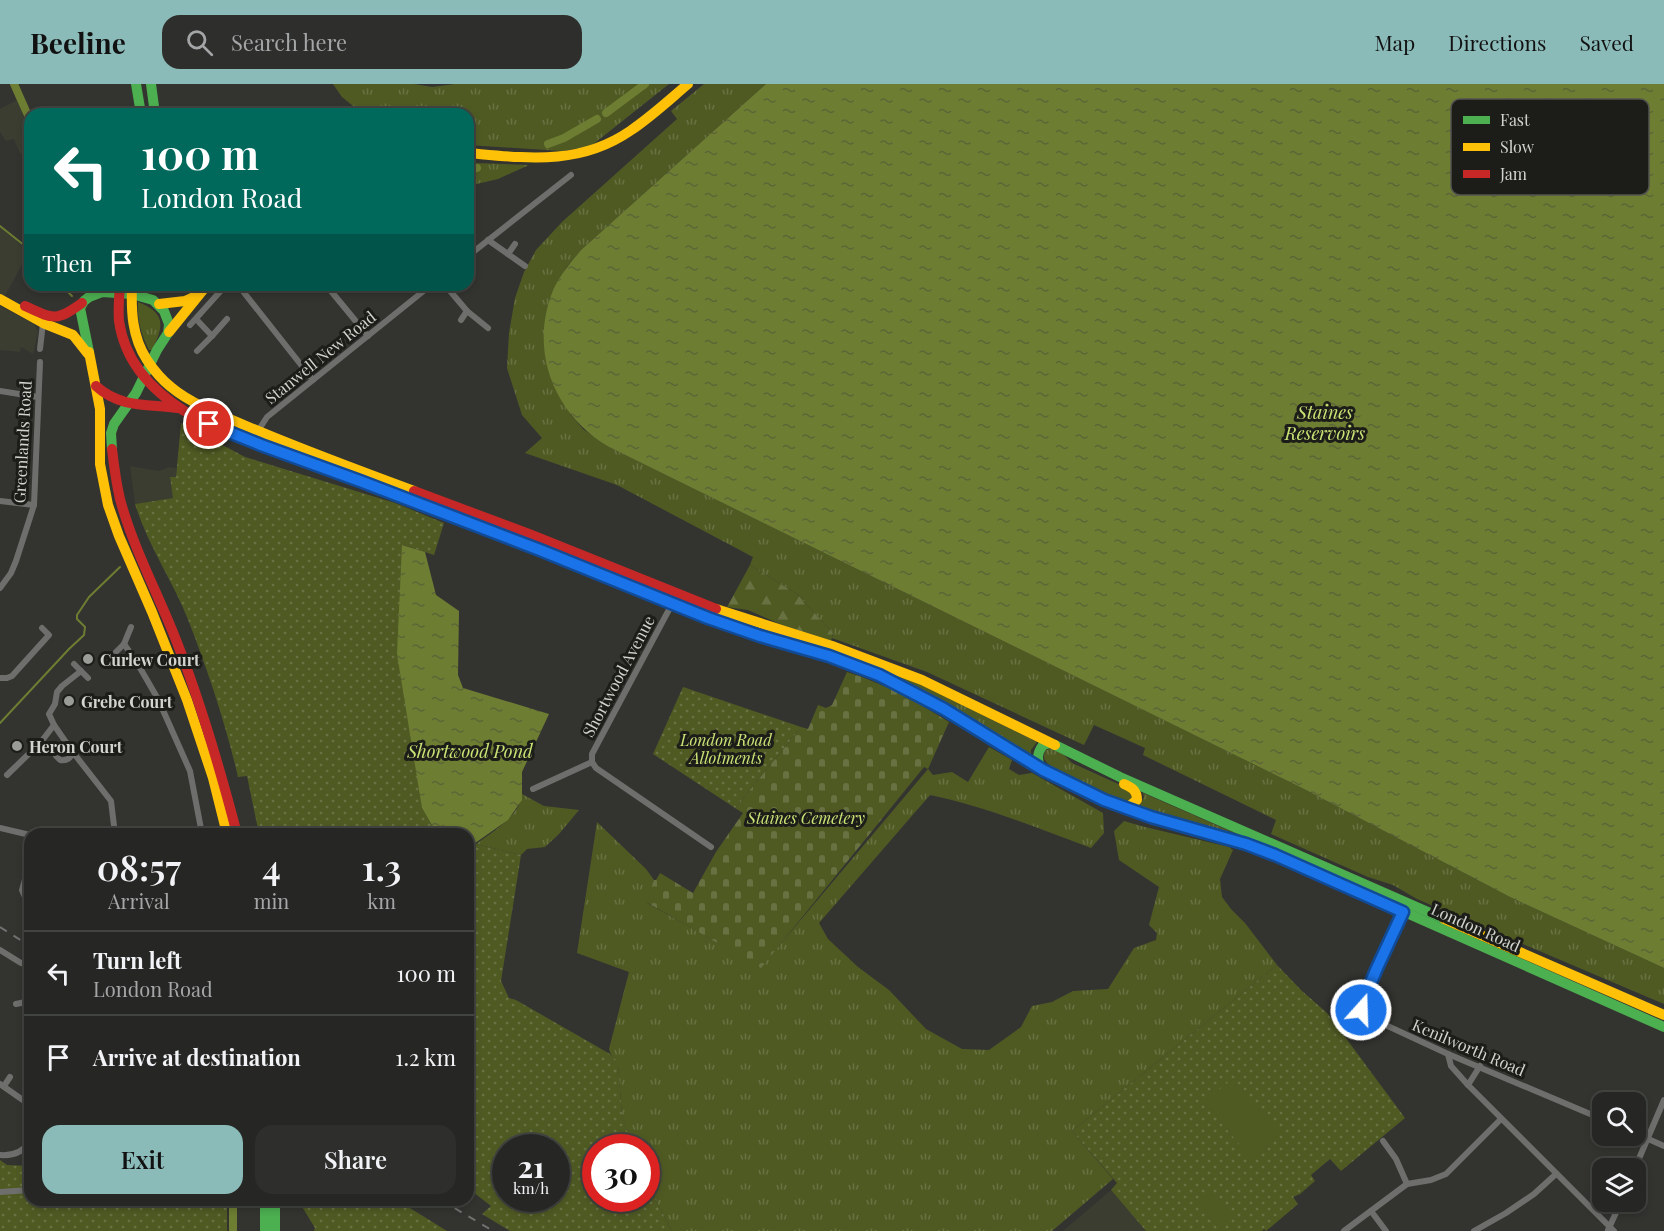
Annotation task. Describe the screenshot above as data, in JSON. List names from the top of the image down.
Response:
{
  "streets": {
    "main road": ["London Road"],
    "street": [
      "Stanwell New Road",
      "Greenlands Road",
      "Shortwood Avenue",
      "Kenilworth Road"
    ]
  },
  "crossings": [
    ["Shortwood Avenue", "London Road"],
    ["London Road", "Kenilworth Road"]
  ],
  "water": ["Staines Reservoirs", "Shortwood Pond"],
  "parks": ["London Road Allotments", "Staines Cemetery"],
  "places": ["Curlew Court", "Grebe Court", "Heron Court"],
  "legend": ["Fast", "Slow", "Jam"],
  "page": {
    "header": "Beeline",
    "search": "Search here",
    "nav": ["Map", "Directions", "Saved"],
    "turn": ["100 m", "London Road"],
    "then": "Then",
    "eta": [
      "08:57",
      "Arrival",
      "4",
      "min",
      "1.3",
      "km"
    ],
    "list": [
      {
        "name": "Turn left",
        "note": "London Road",
        "value": "100 m"
      },
      {
        "name": "Arrive at destination",
        "value": "1.2 km"
      }
    ],
    "buttons": ["Exit", "Share"],
    "speed": "21 km/h",
    "limit": "30"
  }
}
